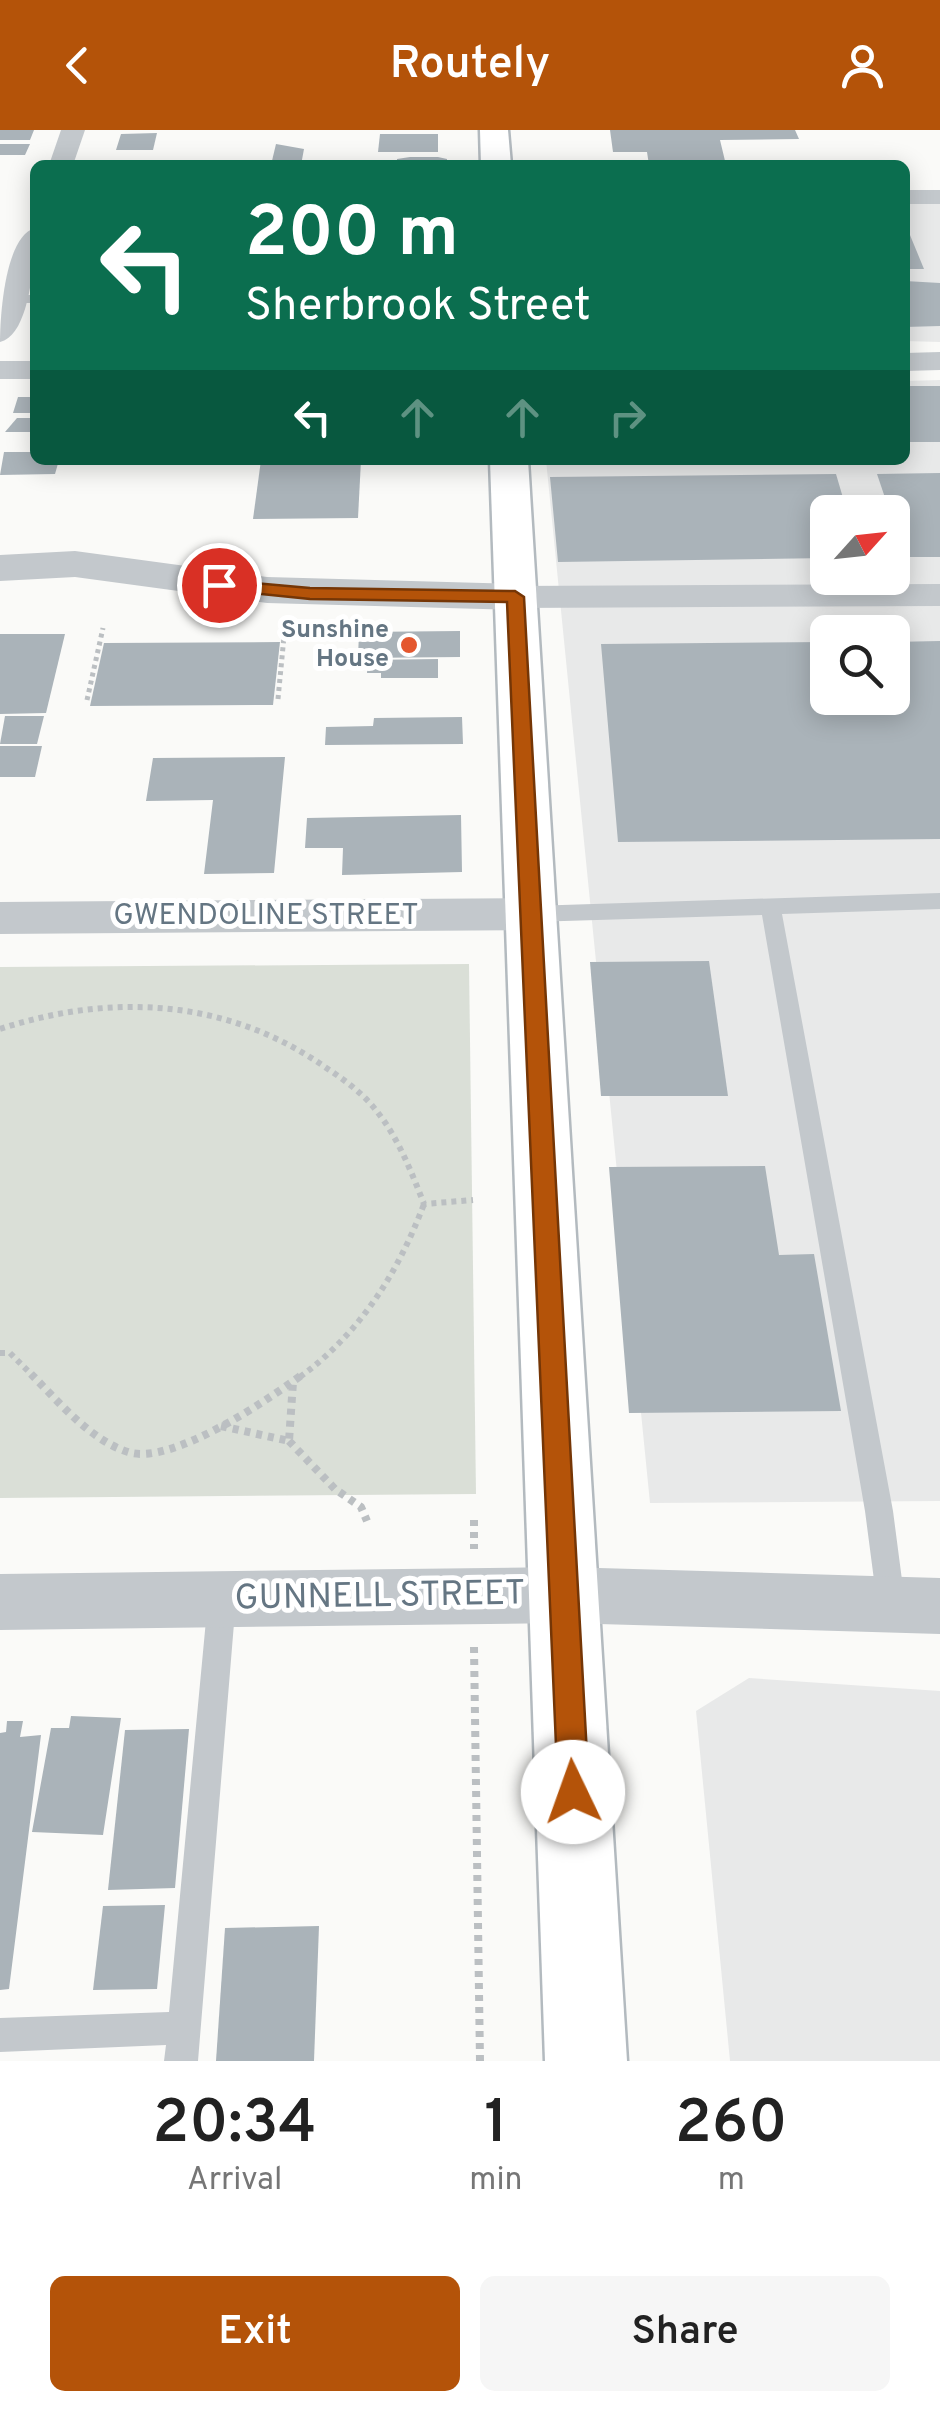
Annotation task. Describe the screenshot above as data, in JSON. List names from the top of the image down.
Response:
{
  "streets": {
    "street": ["GWENDOLINE STREET", "GUNNELL STREET"]
  },
  "places": ["Sunshine House"],
  "north": "top right",
  "page": {
    "header": "Routely",
    "turn": ["200 m", "Sherbrook Street"],
    "eta": [
      "20:34",
      "Arrival",
      "1",
      "min",
      "260",
      "m"
    ],
    "buttons": ["Exit", "Share"]
  }
}
